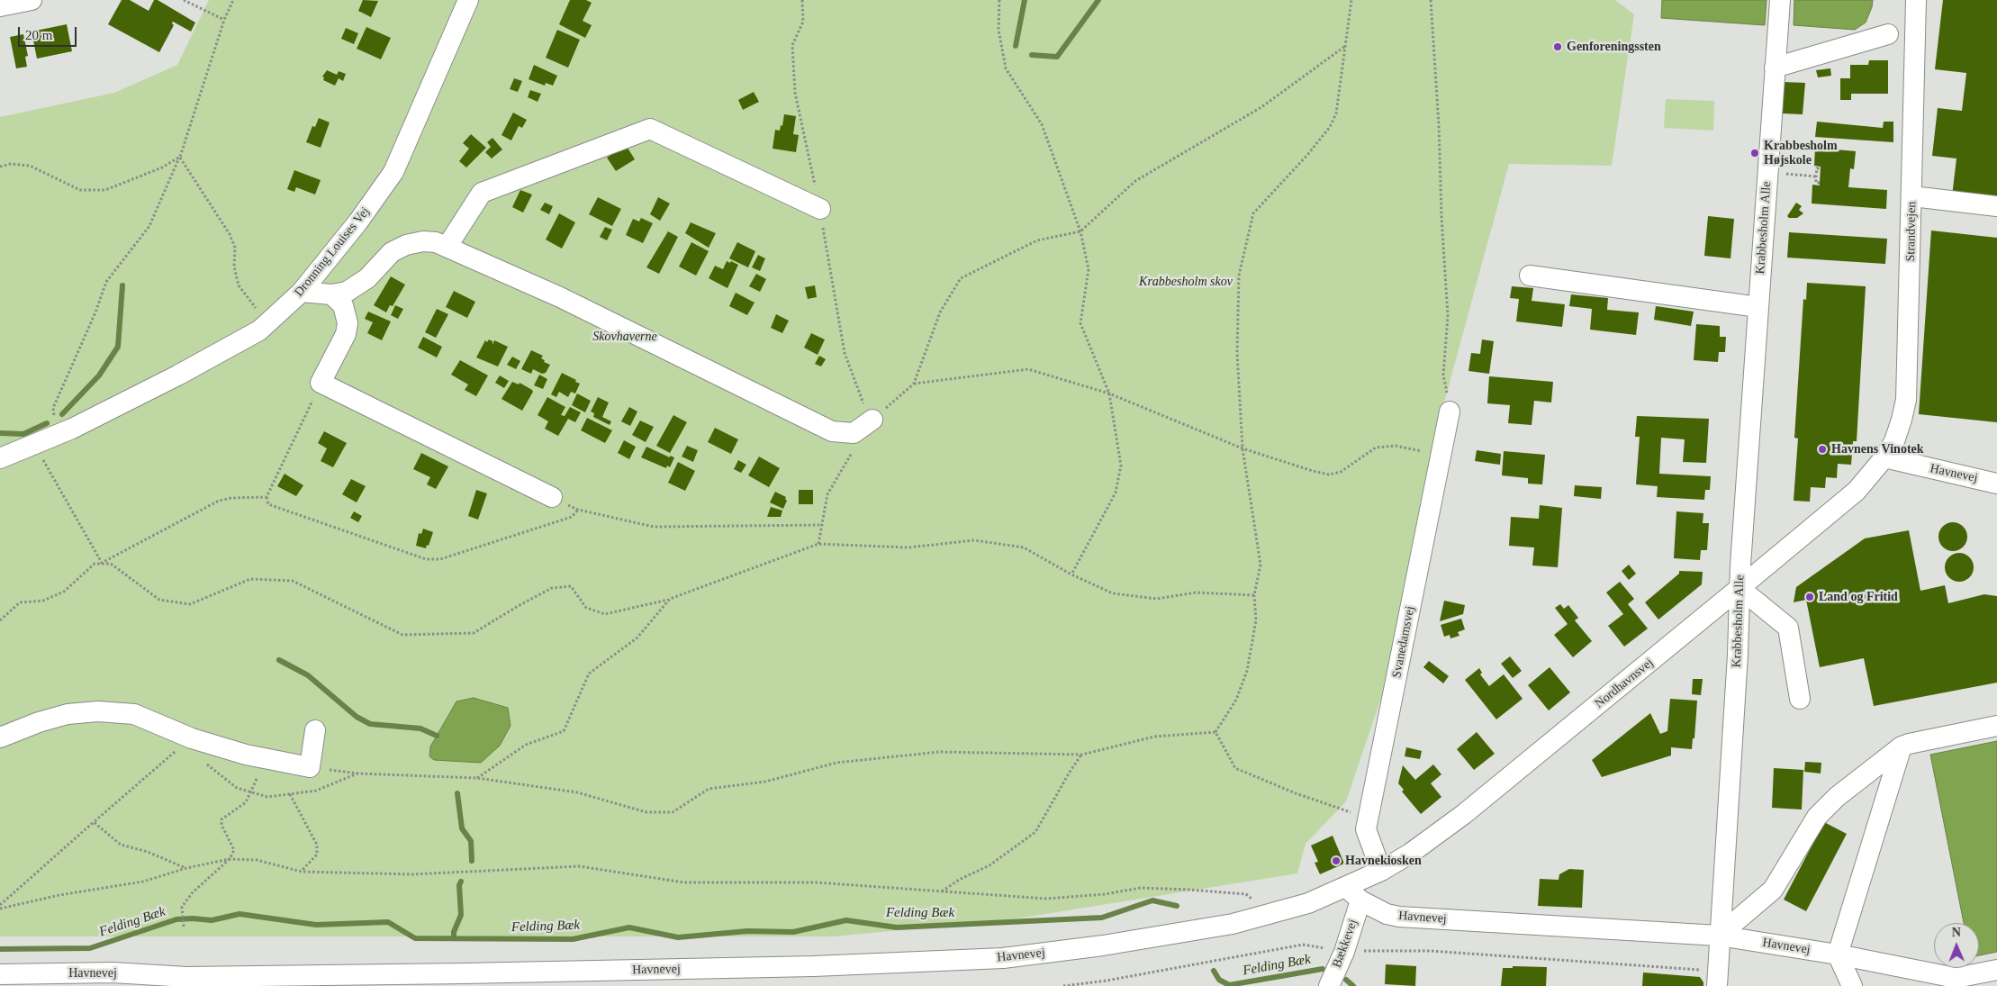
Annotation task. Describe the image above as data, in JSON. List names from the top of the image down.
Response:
{
  "streets": {
    "street": [
      "Krabbesholm Alle",
      "Strandvejen",
      "Dronning Louises Vej",
      "Havnevej",
      "Svanedamsvej",
      "Nordhavnsvej",
      "Bækkevej"
    ]
  },
  "crossings": [
    ["Krabbesholm Alle", "Havnevej"],
    ["Krabbesholm Alle", "Nordhavnsvej"],
    ["Strandvejen", "Havnevej"],
    ["Strandvejen", "Nordhavnsvej"],
    ["Havnevej", "Nordhavnsvej"],
    ["Havnevej", "Bækkevej"],
    ["Svanedamsvej", "Nordhavnsvej"],
    ["Nordhavnsvej", "Bækkevej"]
  ],
  "water": ["Felding Bæk"],
  "parks": ["Krabbesholm skov", "Skovhaverne"],
  "places": [
    "Genforeningssten",
    "Krabbesholm Højskole",
    "Havnens Vinotek",
    "Land og Fritid",
    "Havnekiosken"
  ],
  "scale_bar": "20 m",
  "north": "top"
}
